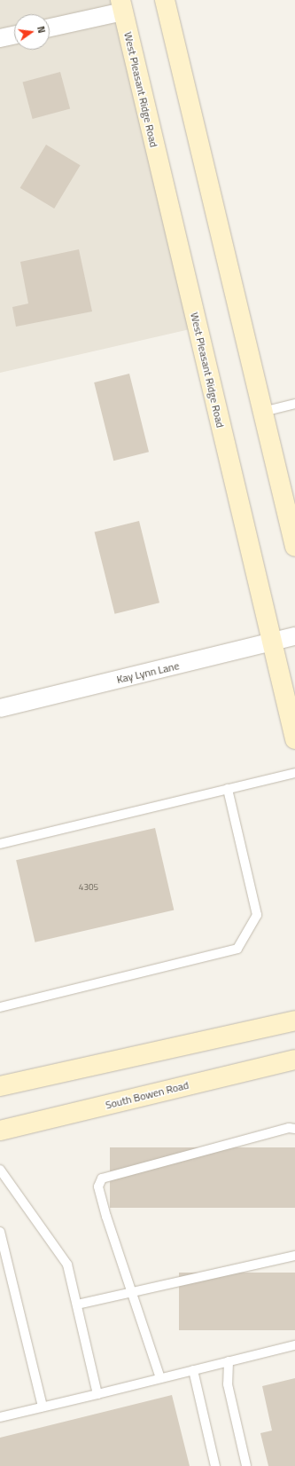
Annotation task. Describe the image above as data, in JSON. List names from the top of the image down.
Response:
{
  "streets": {
    "main road": ["West Pleasant Ridge Road", "South Bowen Road"],
    "street": ["Kay Lynn Lane"]
  },
  "crossings": [
    ["West Pleasant Ridge Road", "Kay Lynn Lane"]
  ],
  "house_numbers": ["4305"],
  "north": "right"
}
